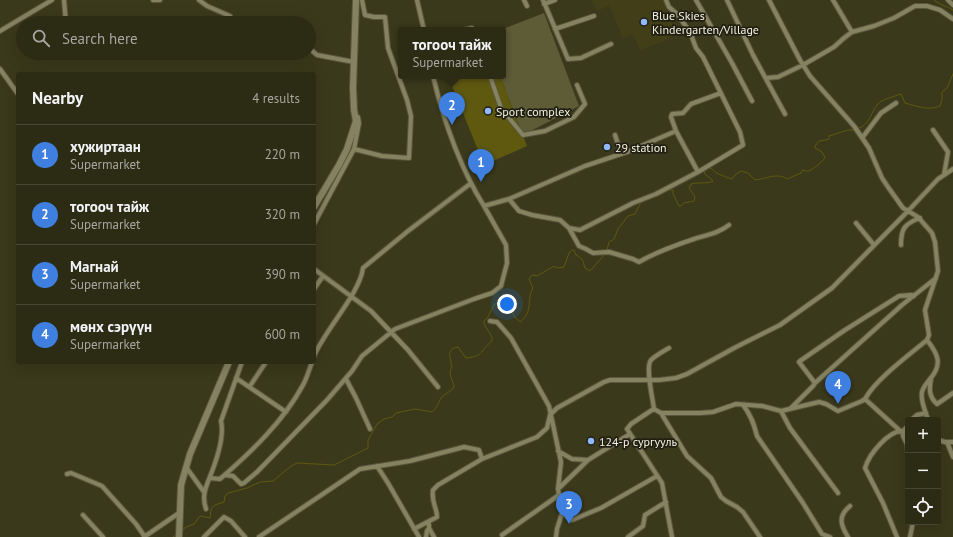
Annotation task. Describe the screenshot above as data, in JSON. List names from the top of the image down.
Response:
{
  "places": [
    "Blue Skies Kindergarten/Village",
    "Sport complex",
    "29 station",
    "124-р сургууль"
  ],
  "page": {
    "search": "Search here",
    "popup": ["тогооч тайж", "Supermarket"],
    "heading": ["Nearby", "4 results"],
    "pins": [
      "2",
      "1",
      "4",
      "3"
    ],
    "list": [
      {
        "mark": "1",
        "name": "хужиртаан",
        "note": "Supermarket",
        "value": "220 m"
      },
      {
        "mark": "2",
        "name": "тогооч тайж",
        "note": "Supermarket",
        "value": "320 m"
      },
      {
        "mark": "3",
        "name": "Магнай",
        "note": "Supermarket",
        "value": "390 m"
      },
      {
        "mark": "4",
        "name": "мөнх сэрүүн",
        "note": "Supermarket",
        "value": "600 m"
      }
    ],
    "map_buttons": ["+", "−"]
  }
}
